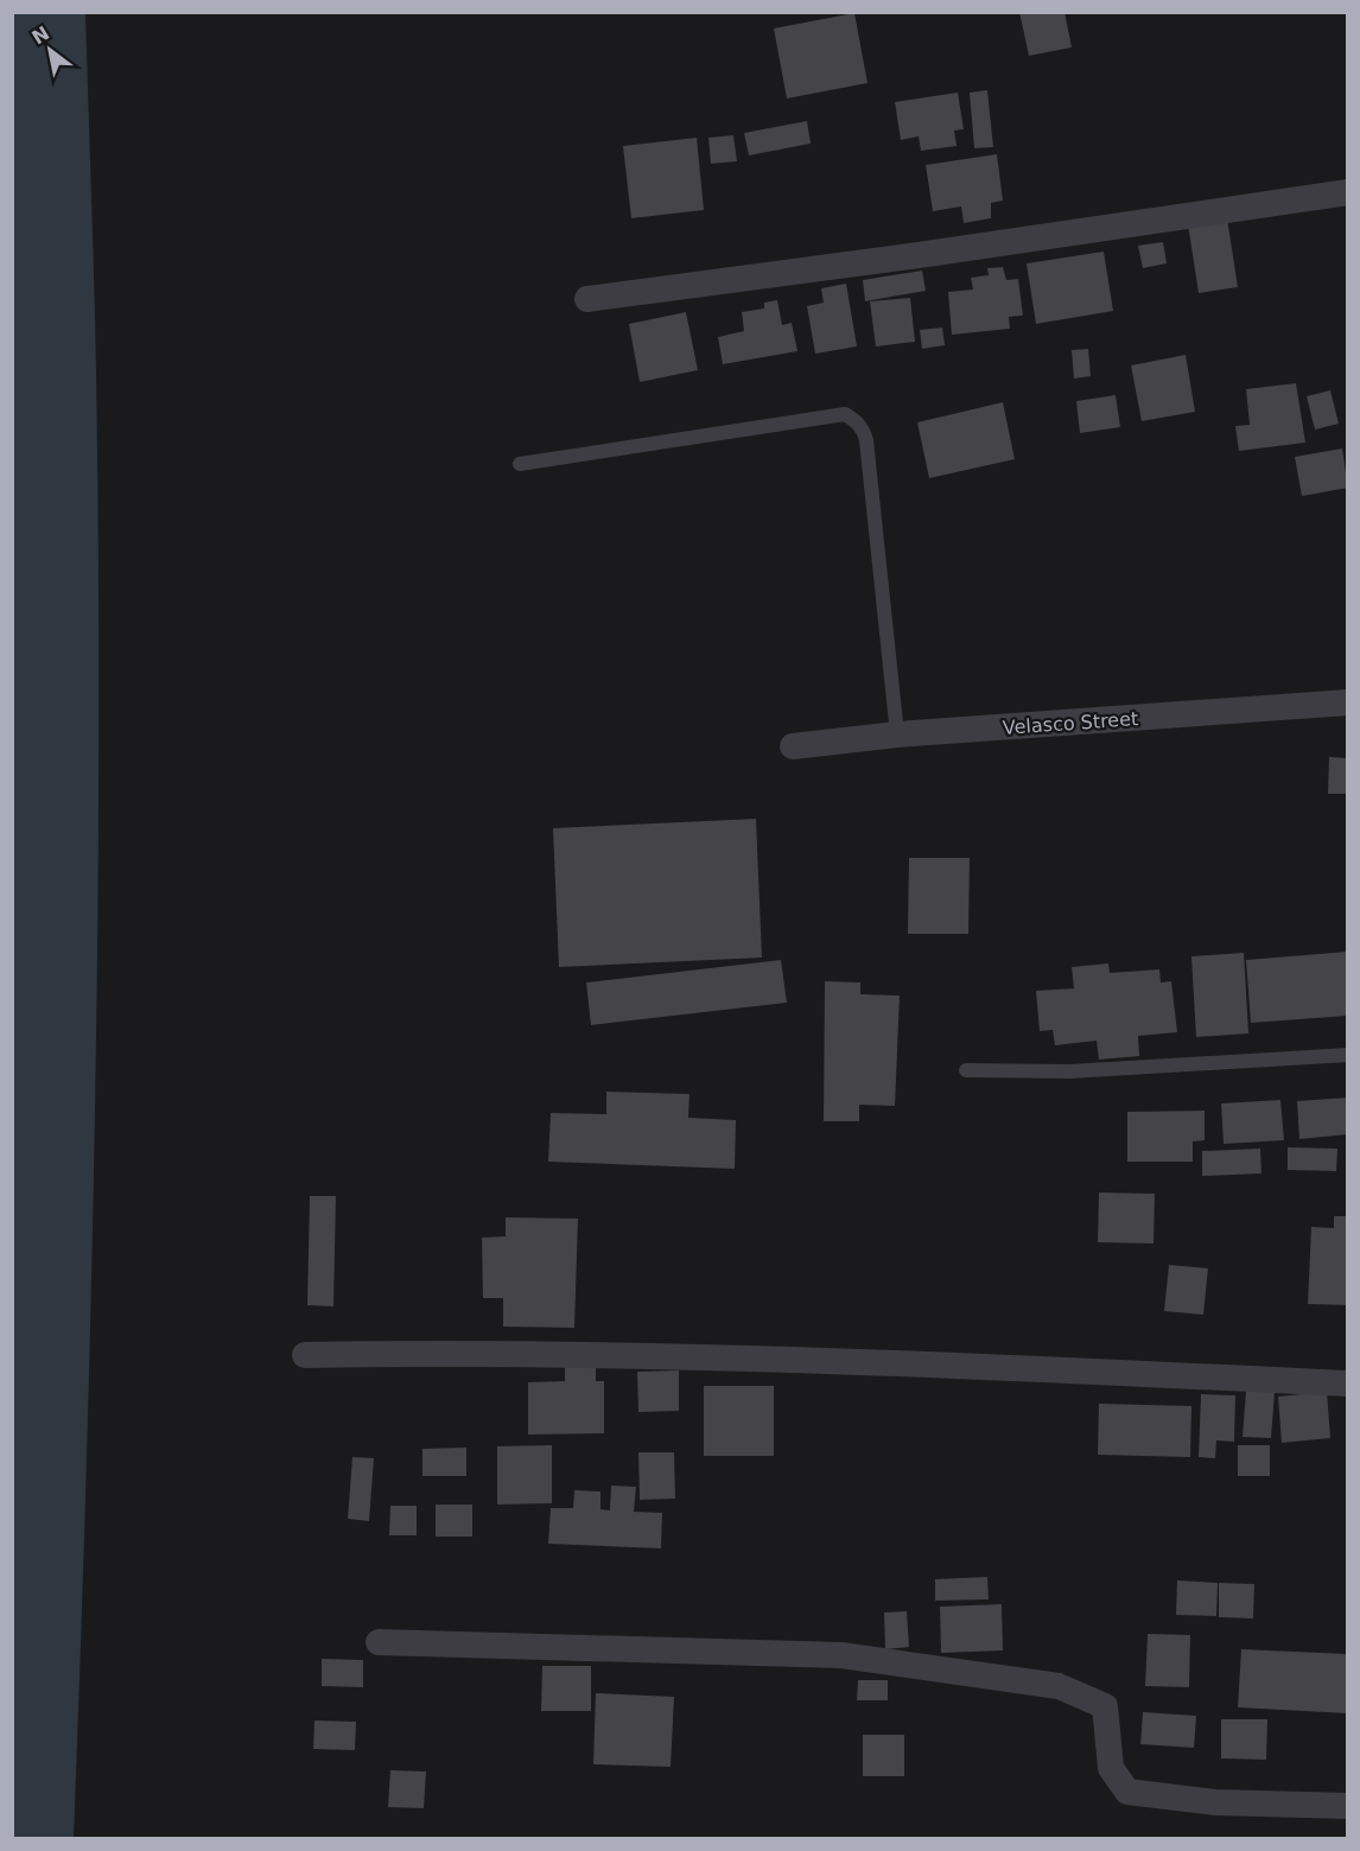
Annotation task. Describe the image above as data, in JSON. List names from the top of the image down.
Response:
{
  "streets": {
    "street": ["Velasco Street"]
  },
  "north": "top left"
}
